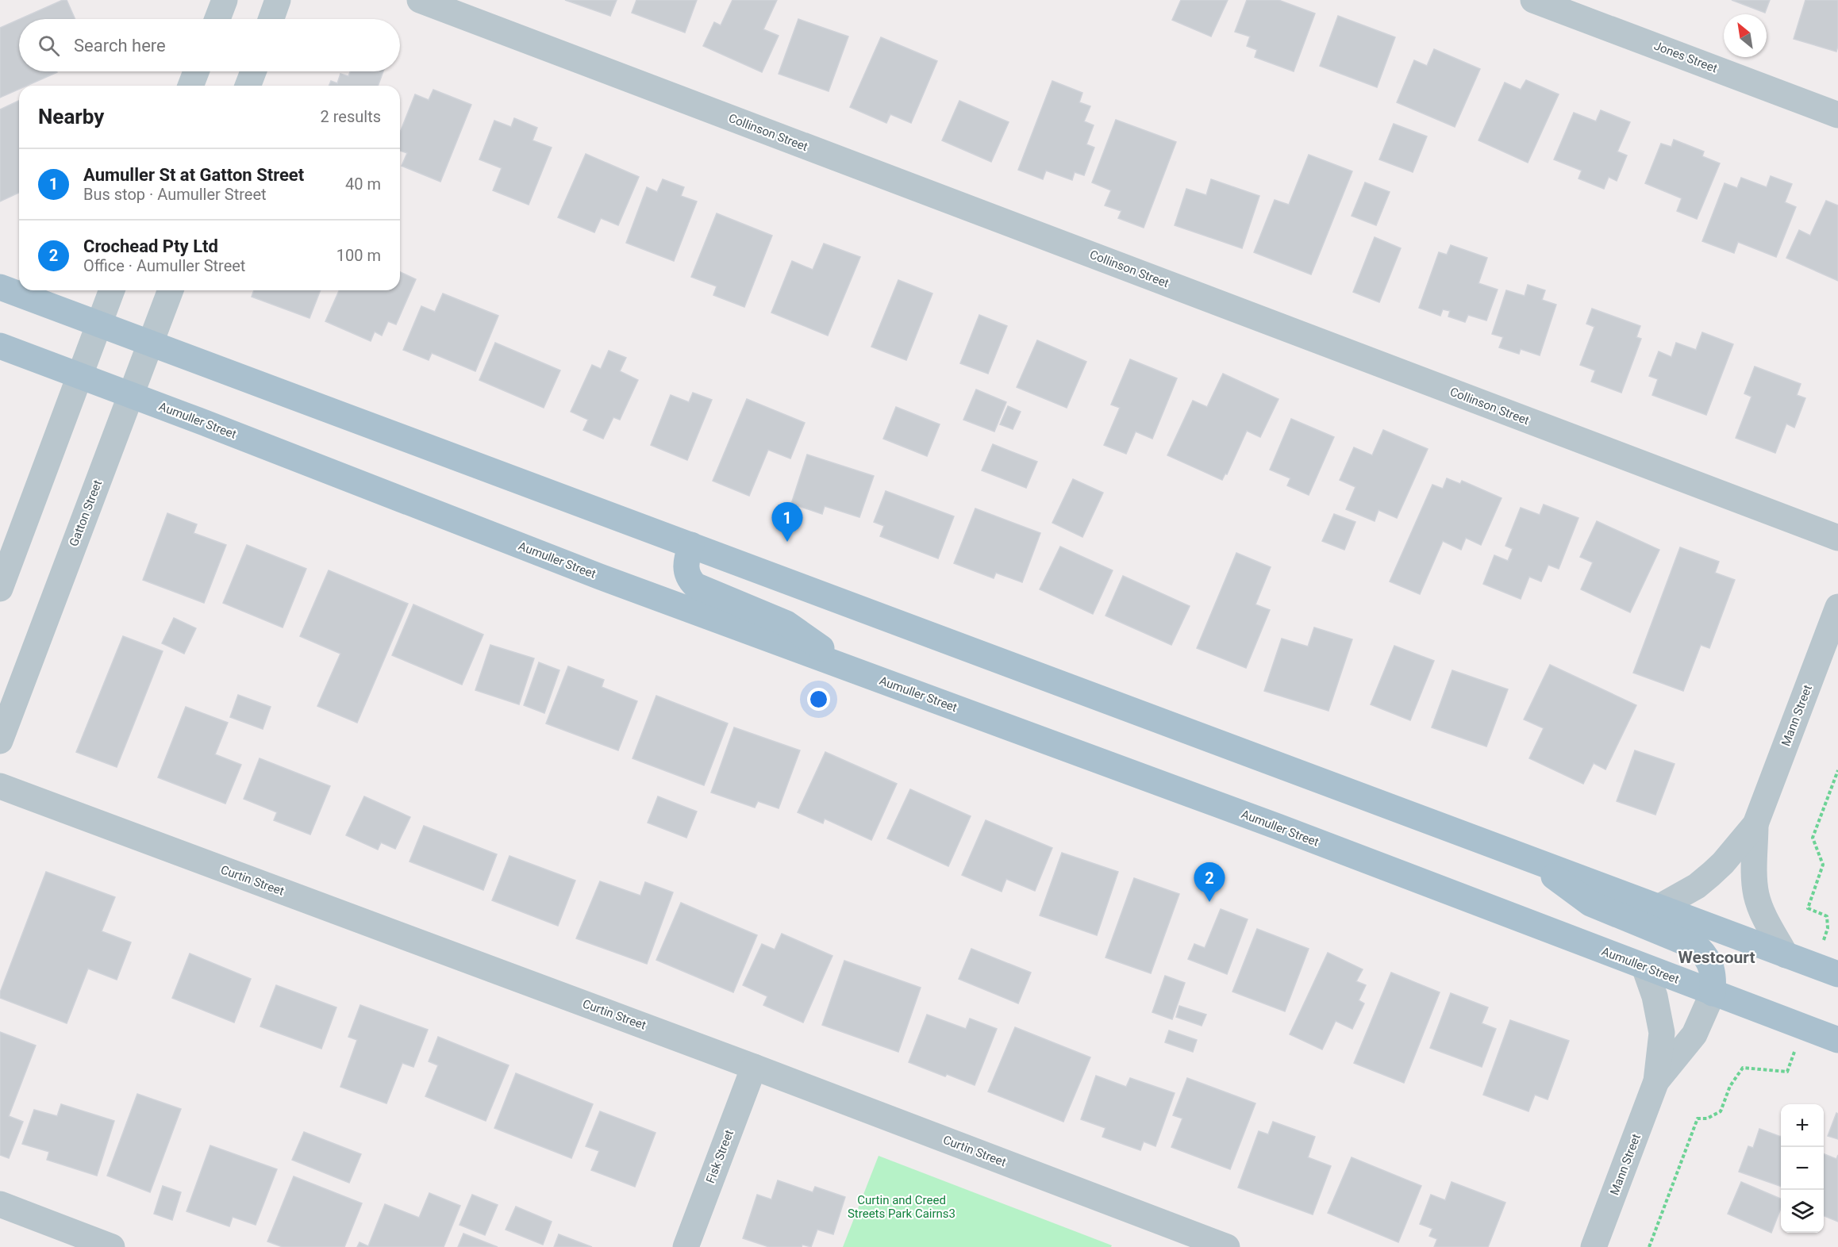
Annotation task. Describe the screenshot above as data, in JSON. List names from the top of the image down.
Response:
{
  "streets": {
    "main road": ["Aumuller Street"],
    "street": [
      "Jones Street",
      "Collinson Street",
      "Gatton Street",
      "Mann Street",
      "Curtin Street",
      "Fisk Street"
    ]
  },
  "crossings": [
    ["Aumuller Street", "Gatton Street"],
    ["Aumuller Street", "Mann Street"],
    ["Curtin Street", "Fisk Street"]
  ],
  "districts": ["Westcourt"],
  "parks": ["Curtin and Creed Streets Park Cairns3"],
  "north": "top left",
  "page": {
    "search": "Search here",
    "heading": ["Nearby", "2 results"],
    "list": [
      {
        "mark": "1",
        "name": "Aumuller St at Gatton Street",
        "note": "Bus stop · Aumuller Street",
        "value": "40 m"
      },
      {
        "mark": "2",
        "name": "Crochead Pty Ltd",
        "note": "Office · Aumuller Street",
        "value": "100 m"
      }
    ],
    "pins": ["1", "2"],
    "map_buttons": ["+", "−"]
  }
}
